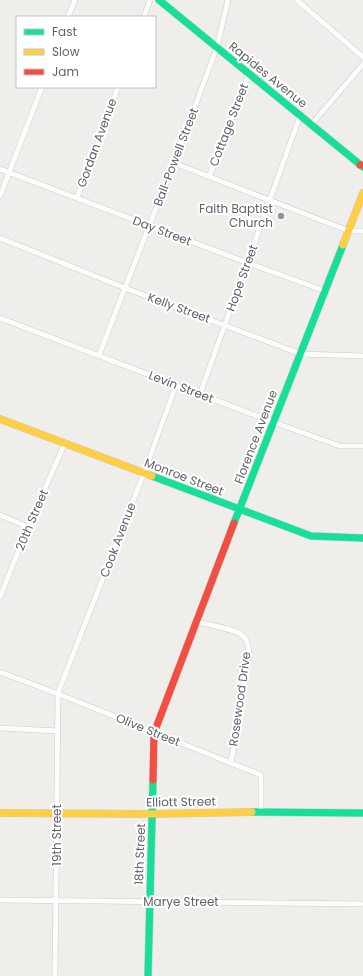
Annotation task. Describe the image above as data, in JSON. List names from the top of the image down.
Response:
{
  "streets": {
    "street": [
      "Rapides Avenue",
      "Cottage Street",
      "Gordan Avenue",
      "Ball-Powell Street",
      "Day Street",
      "Hope Street",
      "Kelly Street",
      "Levin Street",
      "Florence Avenue",
      "Monroe Street",
      "20th Street",
      "Cook Avenue",
      "Rosewood Drive",
      "Olive Street",
      "Elliott Street",
      "19th Street",
      "18th Street",
      "Marye Street"
    ]
  },
  "crossings": [
    ["Rapides Avenue", "Cottage Street"],
    ["Rapides Avenue", "Ball-Powell Street"],
    ["Rapides Avenue", "Hope Street"],
    ["Gordan Avenue", "Day Street"],
    ["Ball-Powell Street", "Day Street"],
    ["Ball-Powell Street", "Kelly Street"],
    ["Ball-Powell Street", "Levin Street"],
    ["Day Street", "Hope Street"],
    ["Day Street", "Florence Avenue"],
    ["Hope Street", "Kelly Street"],
    ["Hope Street", "Levin Street"],
    ["Kelly Street", "Florence Avenue"],
    ["Levin Street", "Florence Avenue"],
    ["Levin Street", "Cook Avenue"],
    ["Florence Avenue", "Monroe Street"],
    ["Florence Avenue", "Rosewood Drive"],
    ["Florence Avenue", "Olive Street"],
    ["Florence Avenue", "18th Street"],
    ["Monroe Street", "20th Street"],
    ["Monroe Street", "Cook Avenue"],
    ["Cook Avenue", "Olive Street"],
    ["Cook Avenue", "19th Street"],
    ["Rosewood Drive", "Olive Street"],
    ["Olive Street", "Elliott Street"],
    ["Olive Street", "19th Street"],
    ["Olive Street", "18th Street"],
    ["Elliott Street", "19th Street"],
    ["Elliott Street", "18th Street"],
    ["19th Street", "Marye Street"],
    ["18th Street", "Marye Street"]
  ],
  "places": ["Faith Baptist Church"],
  "legend": ["Fast", "Slow", "Jam"]
}
